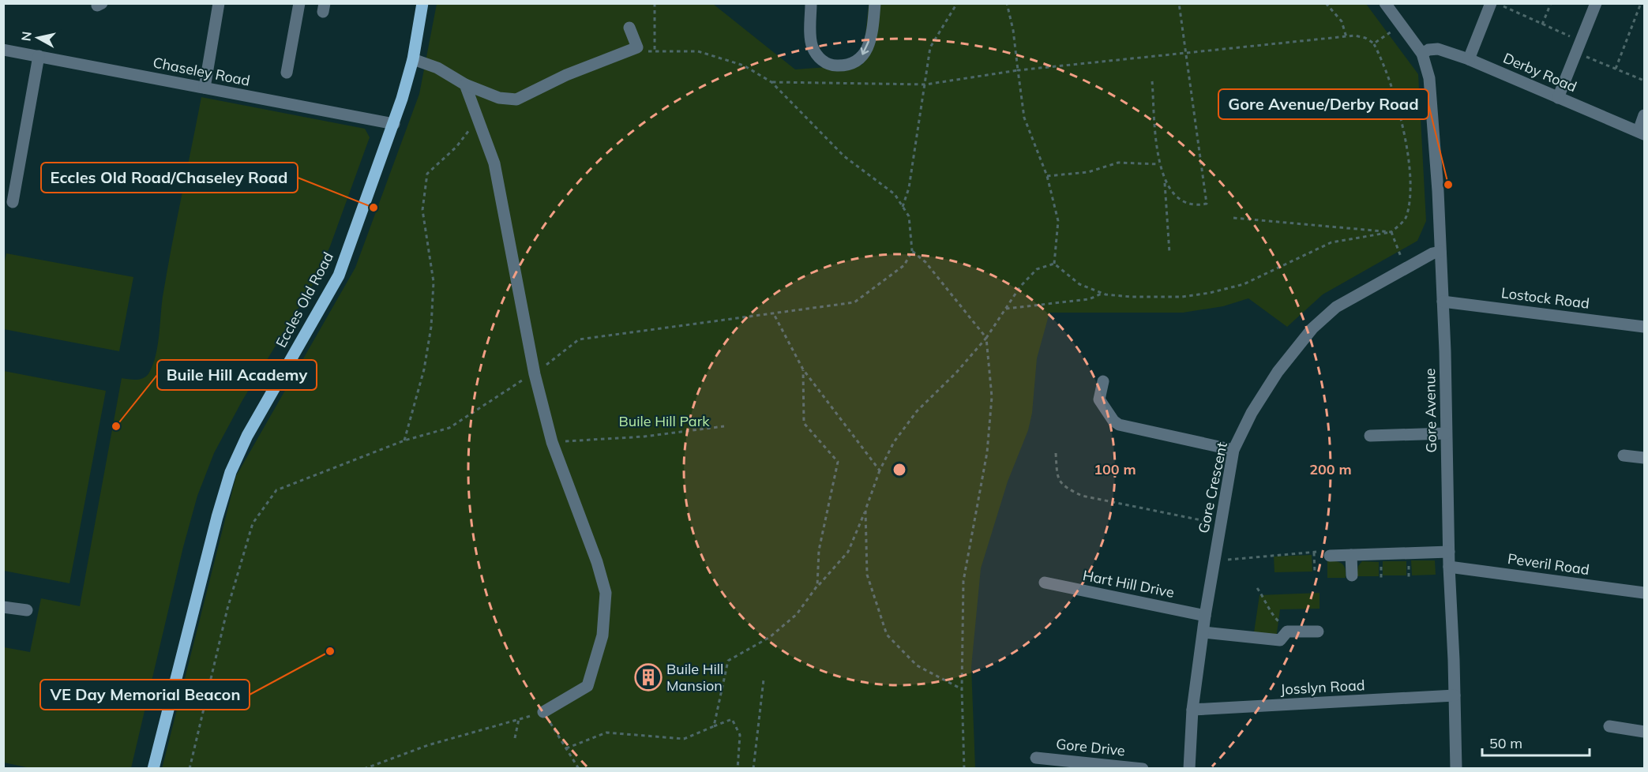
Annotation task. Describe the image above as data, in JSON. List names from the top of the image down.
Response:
{
  "streets": {
    "main road": ["Eccles Old Road"],
    "street": [
      "Chaseley Road",
      "Derby Road",
      "Lostock Road",
      "Gore Avenue",
      "Gore Crescent",
      "Peveril Road",
      "Hart Hill Drive",
      "Josslyn Road",
      "Gore Drive"
    ]
  },
  "crossings": [
    ["Chaseley Road", "Eccles Old Road"],
    ["Derby Road", "Gore Avenue"],
    ["Lostock Road", "Gore Avenue"],
    ["Gore Avenue", "Gore Crescent"],
    ["Gore Avenue", "Peveril Road"],
    ["Gore Avenue", "Josslyn Road"],
    ["Gore Crescent", "Hart Hill Drive"],
    ["Gore Crescent", "Josslyn Road"]
  ],
  "parks": ["Buile Hill Park"],
  "places": {
    "other": [
      "Gore Avenue/Derby Road",
      "Eccles Old Road/Chaseley Road",
      "Buile Hill Academy",
      "VE Day Memorial Beacon"
    ],
    "building": ["Buile Hill Mansion"]
  },
  "scale_bar": "50 m",
  "north": "left",
  "rings": ["100 m", "200 m"]
}
